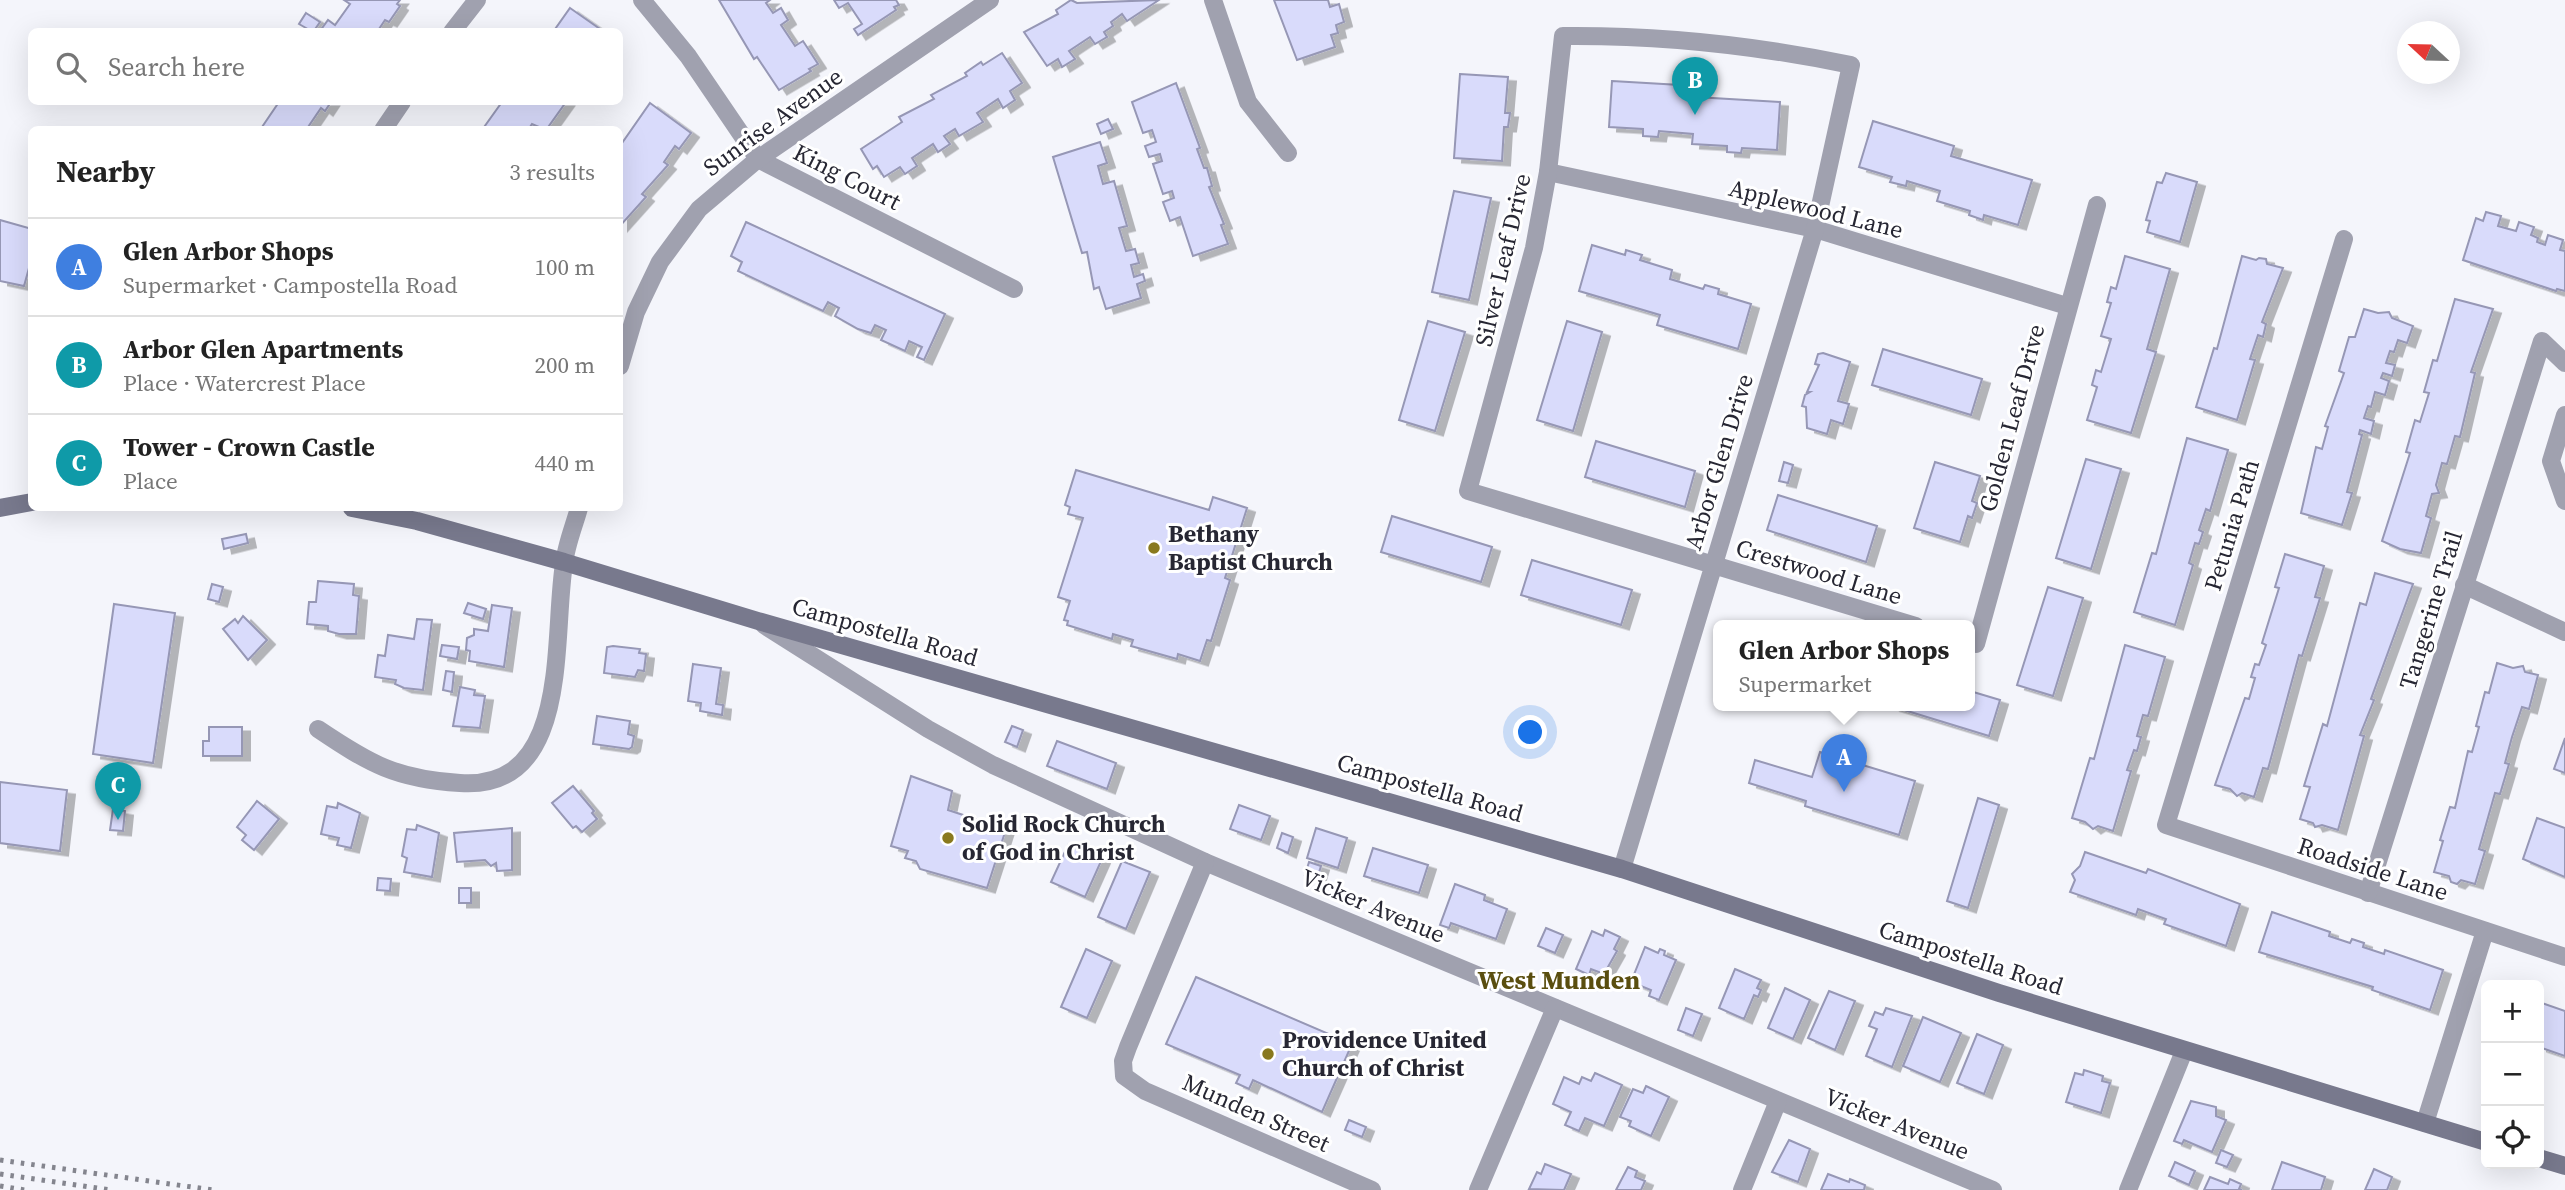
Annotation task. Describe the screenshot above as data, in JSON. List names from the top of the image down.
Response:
{
  "streets": {
    "main road": ["Campostella Road"],
    "street": [
      "Sunrise Avenue",
      "King Court",
      "Applewood Lane",
      "Silver Leaf Drive",
      "Golden Leaf Drive",
      "Arbor Glen Drive",
      "Petunia Path",
      "Crestwood Lane",
      "Tangerine Trail",
      "Roadside Lane",
      "Vicker Avenue",
      "Munden Street"
    ]
  },
  "crossings": [
    ["Sunrise Avenue", "King Court"],
    ["Applewood Lane", "Silver Leaf Drive"],
    ["Applewood Lane", "Golden Leaf Drive"],
    ["Applewood Lane", "Arbor Glen Drive"],
    ["Silver Leaf Drive", "Arbor Glen Drive"],
    ["Silver Leaf Drive", "Crestwood Lane"],
    ["Arbor Glen Drive", "Crestwood Lane"],
    ["Arbor Glen Drive", "Campostella Road"],
    ["Petunia Path", "Roadside Lane"],
    ["Tangerine Trail", "Roadside Lane"],
    ["Campostella Road", "Vicker Avenue"],
    ["Vicker Avenue", "Munden Street"]
  ],
  "districts": ["West Munden"],
  "places": ["Bethany Baptist Church", "Solid Rock Church of God in Christ", "Providence United Church of Christ"],
  "north": "left",
  "page": {
    "search": "Search here",
    "pins": ["B", "A", "C"],
    "heading": ["Nearby", "3 results"],
    "list": [
      {
        "mark": "A",
        "name": "Glen Arbor Shops",
        "note": "Supermarket · Campostella Road",
        "value": "100 m"
      },
      {
        "mark": "B",
        "name": "Arbor Glen Apartments",
        "note": "Place · Watercrest Place",
        "value": "200 m"
      },
      {
        "mark": "C",
        "name": "Tower - Crown Castle",
        "note": "Place",
        "value": "440 m"
      }
    ],
    "popup": ["Glen Arbor Shops", "Supermarket"],
    "map_buttons": ["+", "−"]
  }
}
